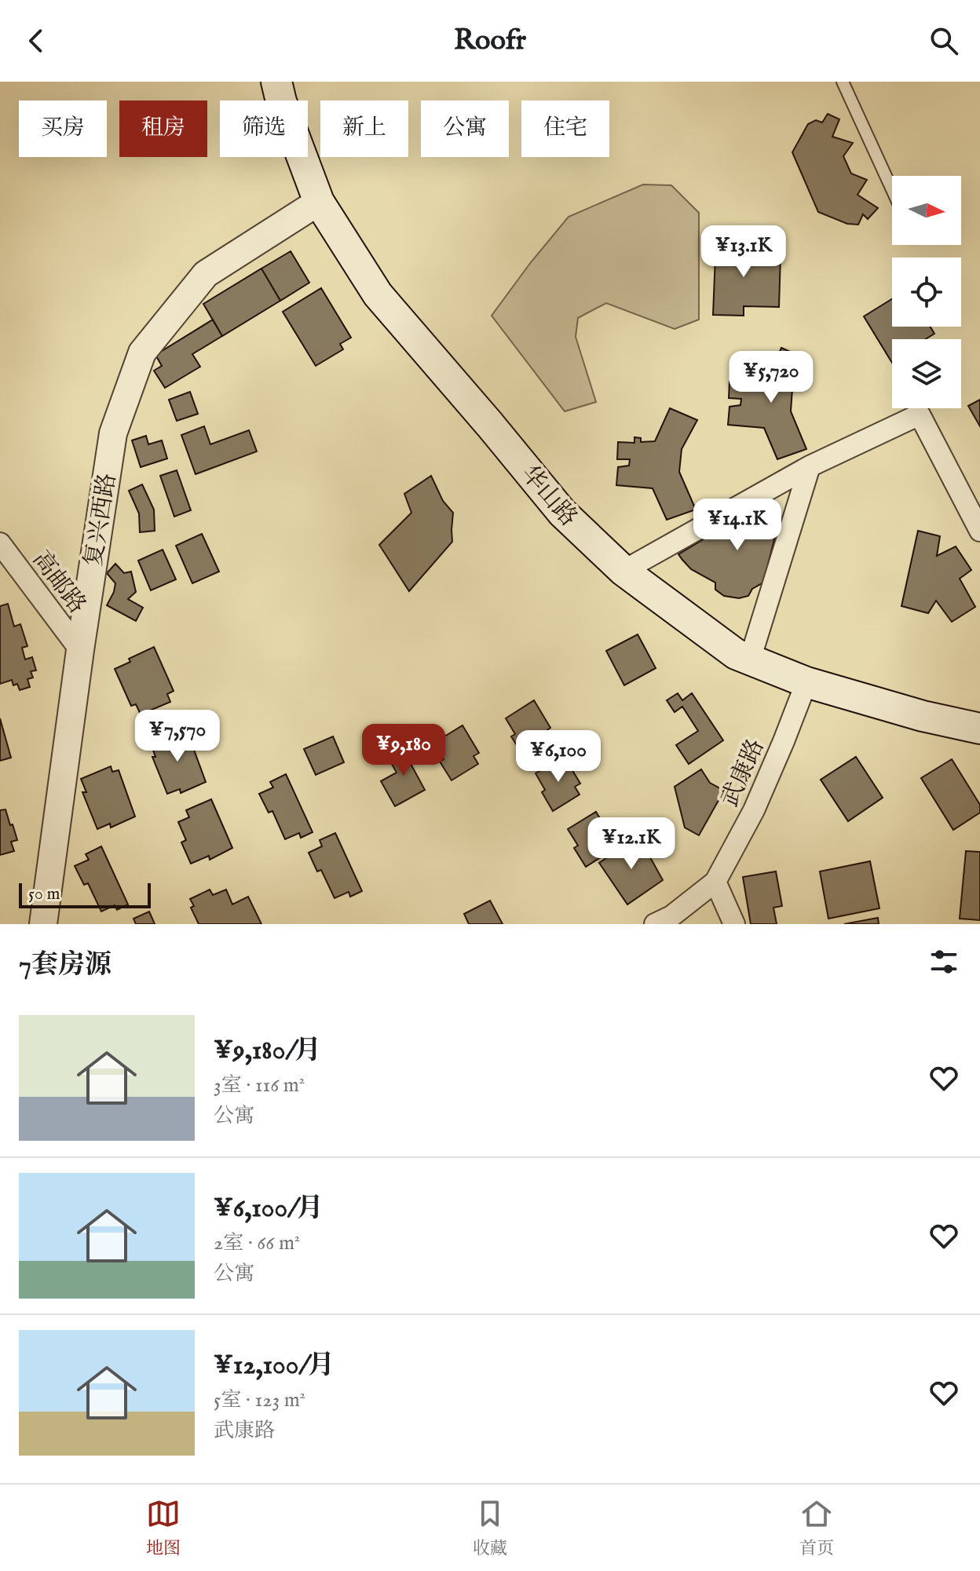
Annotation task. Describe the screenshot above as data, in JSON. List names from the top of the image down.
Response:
{
  "streets": {
    "main road": ["华山路"],
    "street": ["复兴西路", "高邮路", "武康路"]
  },
  "crossings": [
    ["华山路", "复兴西路"],
    ["华山路", "武康路"],
    ["复兴西路", "高邮路"]
  ],
  "scale_bar": "50 m",
  "north": "right",
  "page": {
    "header": "Roofr",
    "chip": [
      "买房",
      "租房",
      "筛选",
      "新上",
      "公寓",
      "住宅"
    ],
    "price": [
      "¥13.1K",
      "¥5,720",
      "¥14.1K",
      "¥7,570",
      "¥9,180",
      "¥6,100",
      "¥12.1K"
    ],
    "scale": "50 m",
    "heading": "7套房源",
    "list": [
      {
        "name": "¥9,180/月",
        "note": "3室 · 116 m² · 公寓"
      },
      {
        "name": "¥6,100/月",
        "note": "2室 · 66 m² · 公寓"
      },
      {
        "name": "¥12,100/月",
        "note": "5室 · 123 m² · 武康路"
      }
    ],
    "tabs": ["地图", "收藏", "首页"]
  }
}
